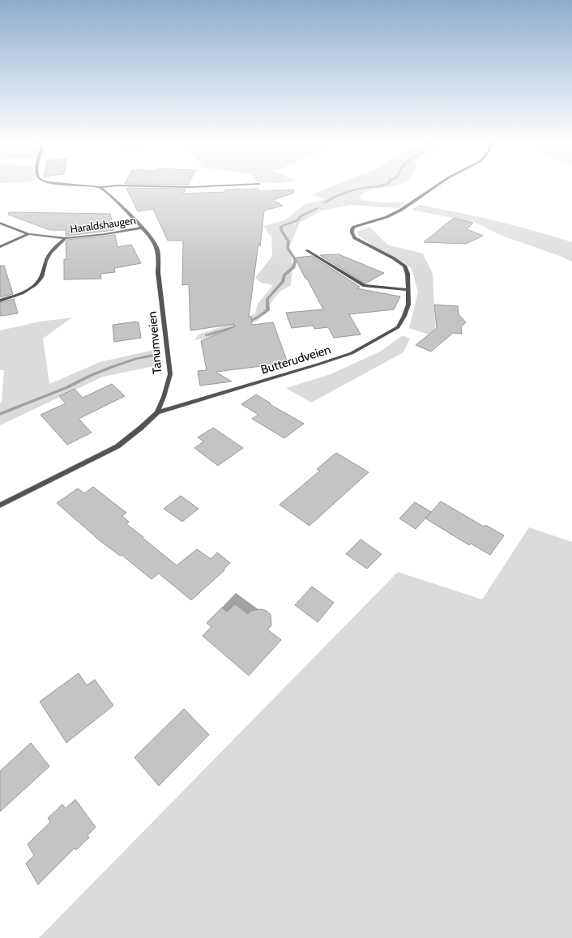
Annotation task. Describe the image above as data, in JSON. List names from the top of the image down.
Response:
{
  "streets": {
    "street": ["Haraldshaugen", "Tanumveien", "Butterudveien"]
  },
  "crossings": [
    ["Haraldshaugen", "Tanumveien"],
    ["Tanumveien", "Butterudveien"]
  ]
}
